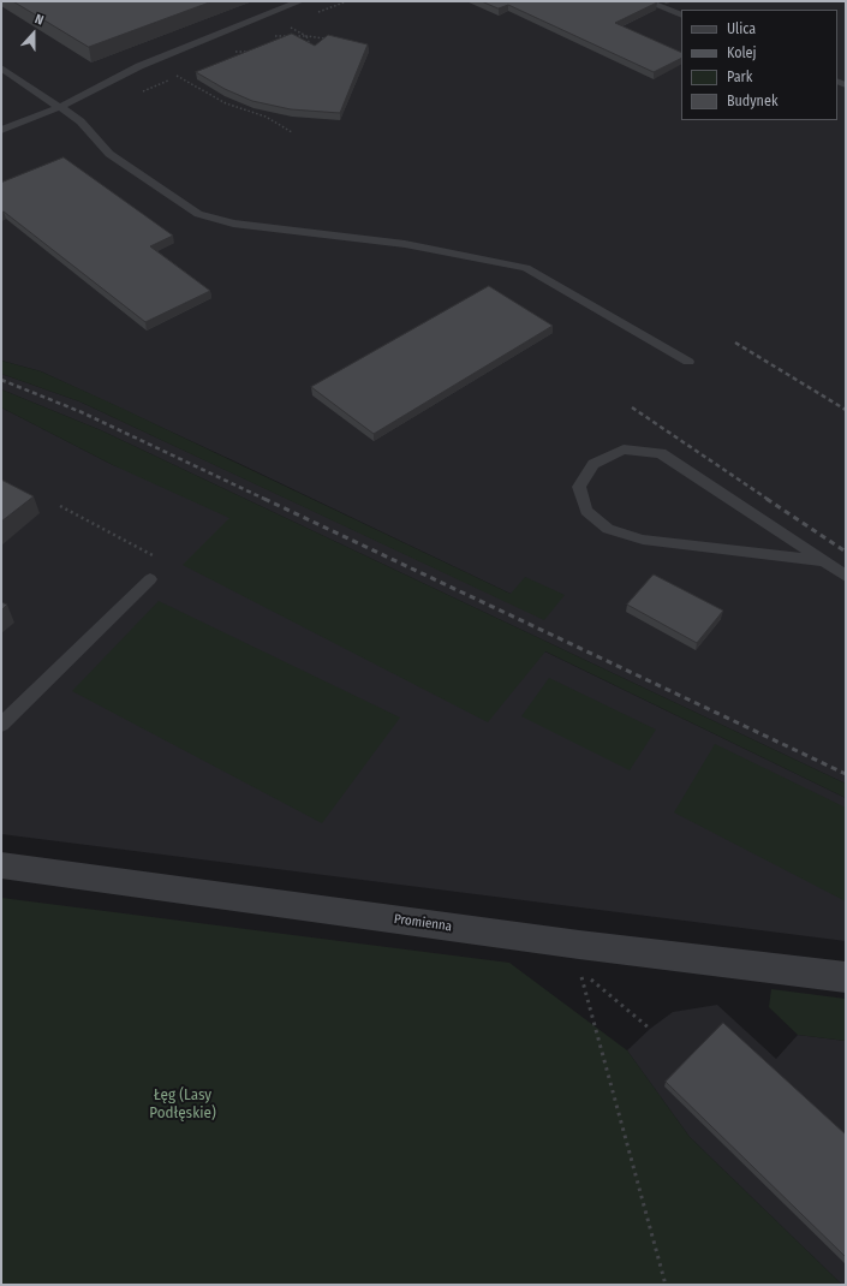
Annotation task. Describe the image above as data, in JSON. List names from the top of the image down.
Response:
{
  "streets": {
    "street": ["Promienna"]
  },
  "parks": ["Łęg (Lasy Podłęskie)"],
  "legend": [
    "Ulica",
    "Kolej",
    "Park",
    "Budynek"
  ],
  "north": "top"
}
